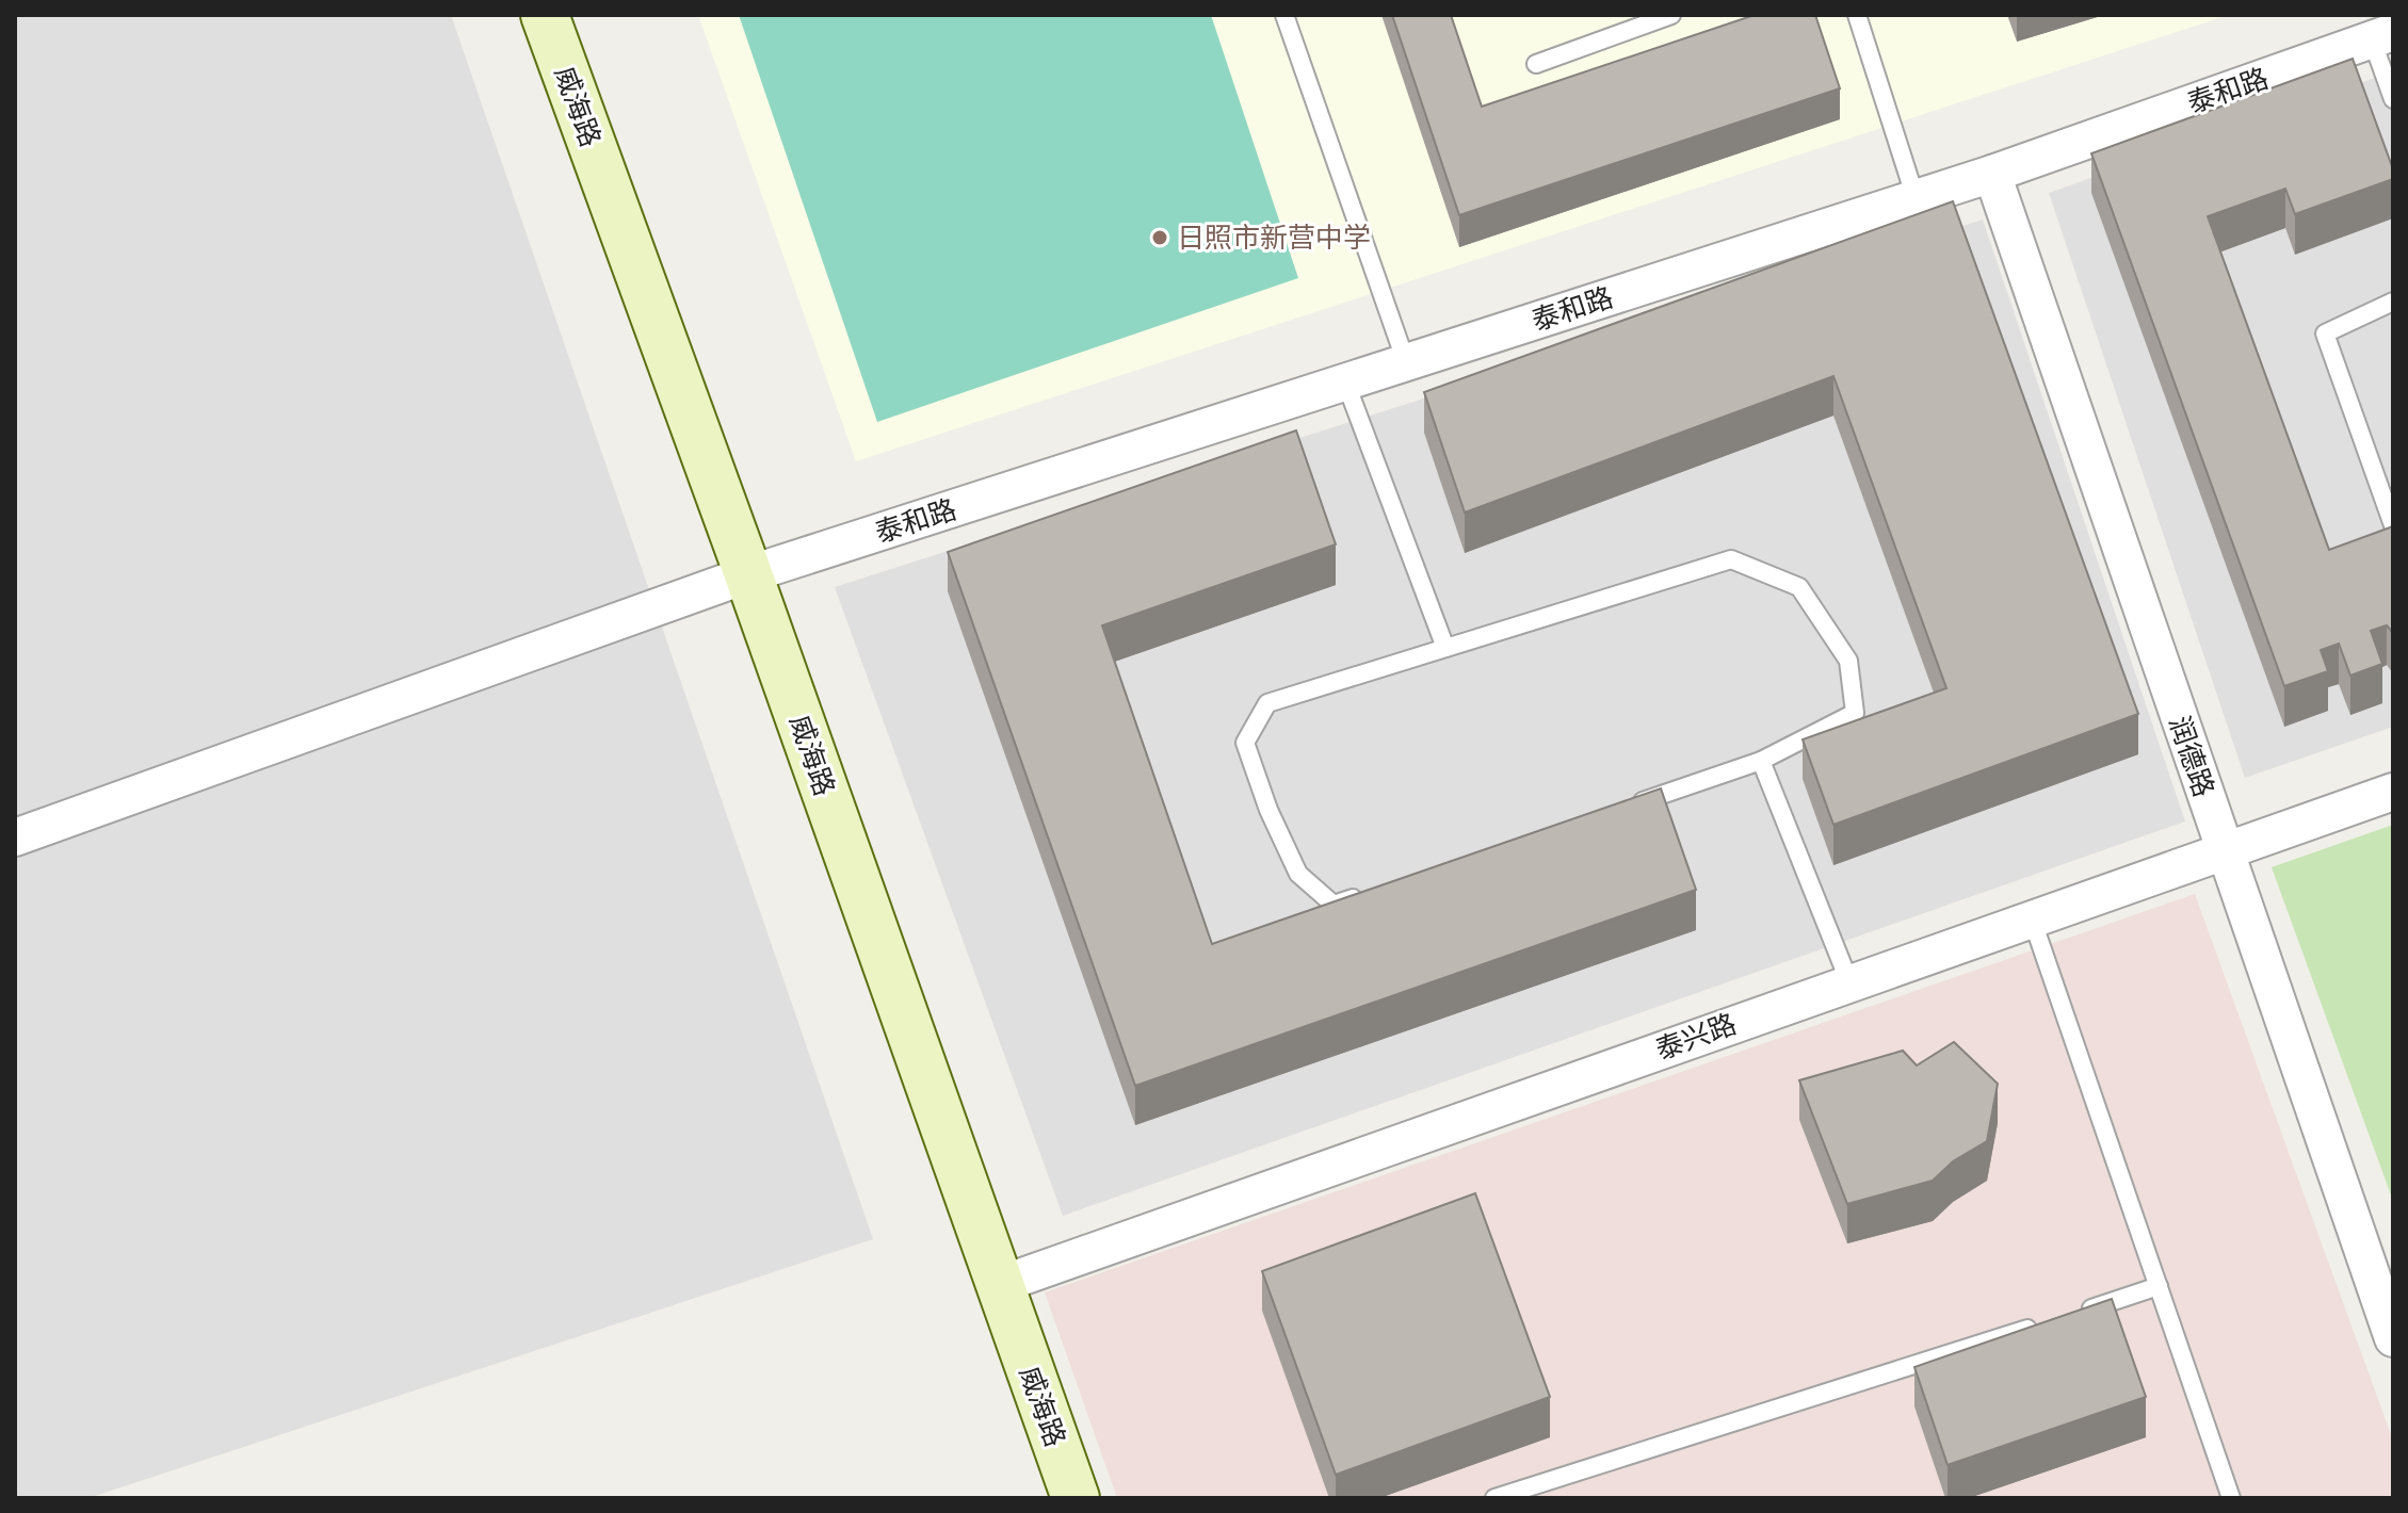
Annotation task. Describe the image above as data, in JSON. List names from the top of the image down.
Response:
{
  "streets": {
    "main road": ["威海路"],
    "street": ["泰和路", "润德路", "泰兴路"]
  },
  "crossings": [
    ["泰和路", "威海路"],
    ["泰和路", "润德路"],
    ["威海路", "泰兴路"],
    ["润德路", "泰兴路"]
  ],
  "places": ["日照市新营中学"]
}
